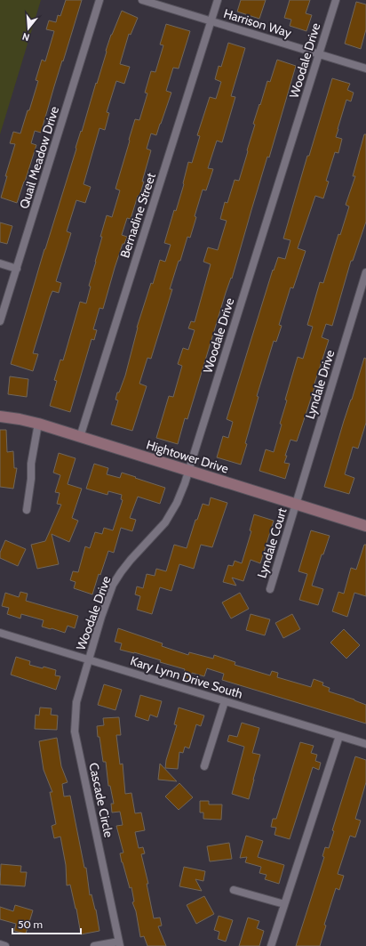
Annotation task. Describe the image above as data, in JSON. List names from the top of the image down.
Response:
{
  "streets": {
    "main road": ["Hightower Drive"],
    "street": [
      "Harrison Way",
      "Woodale Drive",
      "Quail Meadow Drive",
      "Bernadine Street",
      "Lyndale Drive",
      "Lyndale Court",
      "Kary Lynn Drive South",
      "Cascade Circle"
    ]
  },
  "crossings": [
    ["Harrison Way", "Woodale Drive"],
    ["Harrison Way", "Bernadine Street"],
    ["Woodale Drive", "Hightower Drive"],
    ["Woodale Drive", "Kary Lynn Drive South"],
    ["Woodale Drive", "Cascade Circle"],
    ["Bernadine Street", "Hightower Drive"],
    ["Lyndale Drive", "Hightower Drive"],
    ["Lyndale Drive", "Lyndale Court"],
    ["Hightower Drive", "Lyndale Court"],
    ["Kary Lynn Drive South", "Cascade Circle"]
  ],
  "scale_bar": "50 m",
  "north": "bottom"
}
